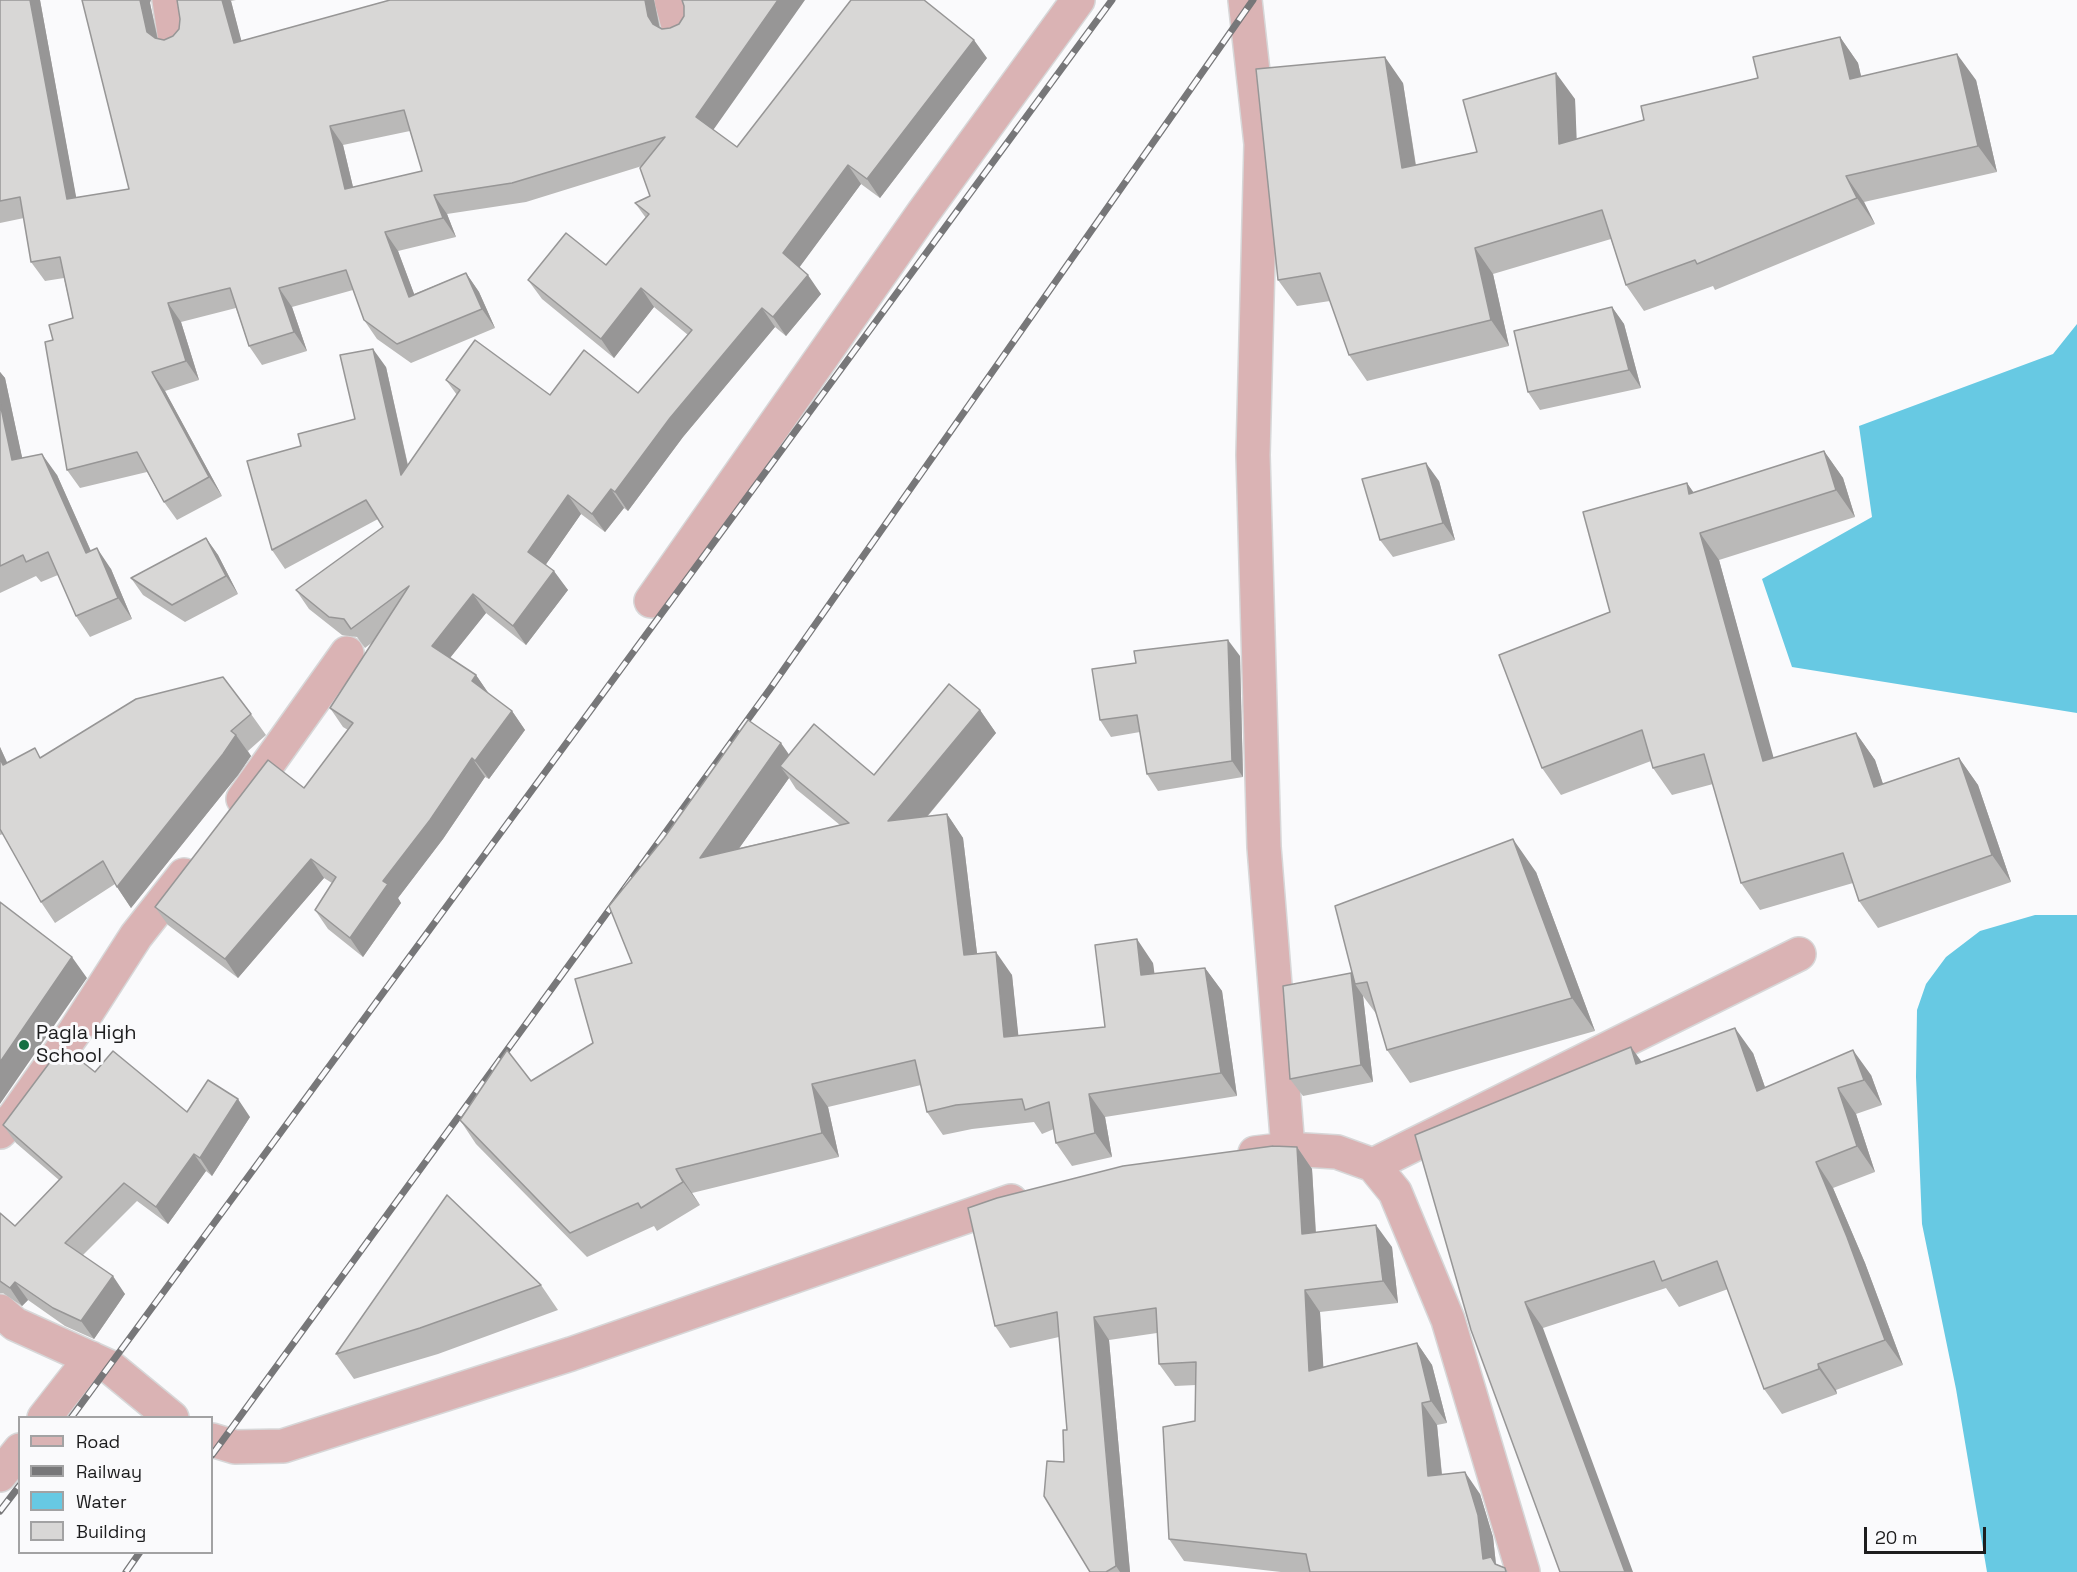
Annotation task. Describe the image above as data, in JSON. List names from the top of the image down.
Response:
{
  "places": ["Pagla High School"],
  "legend": [
    "Road",
    "Railway",
    "Water",
    "Building"
  ],
  "scale_bar": "20 m"
}
